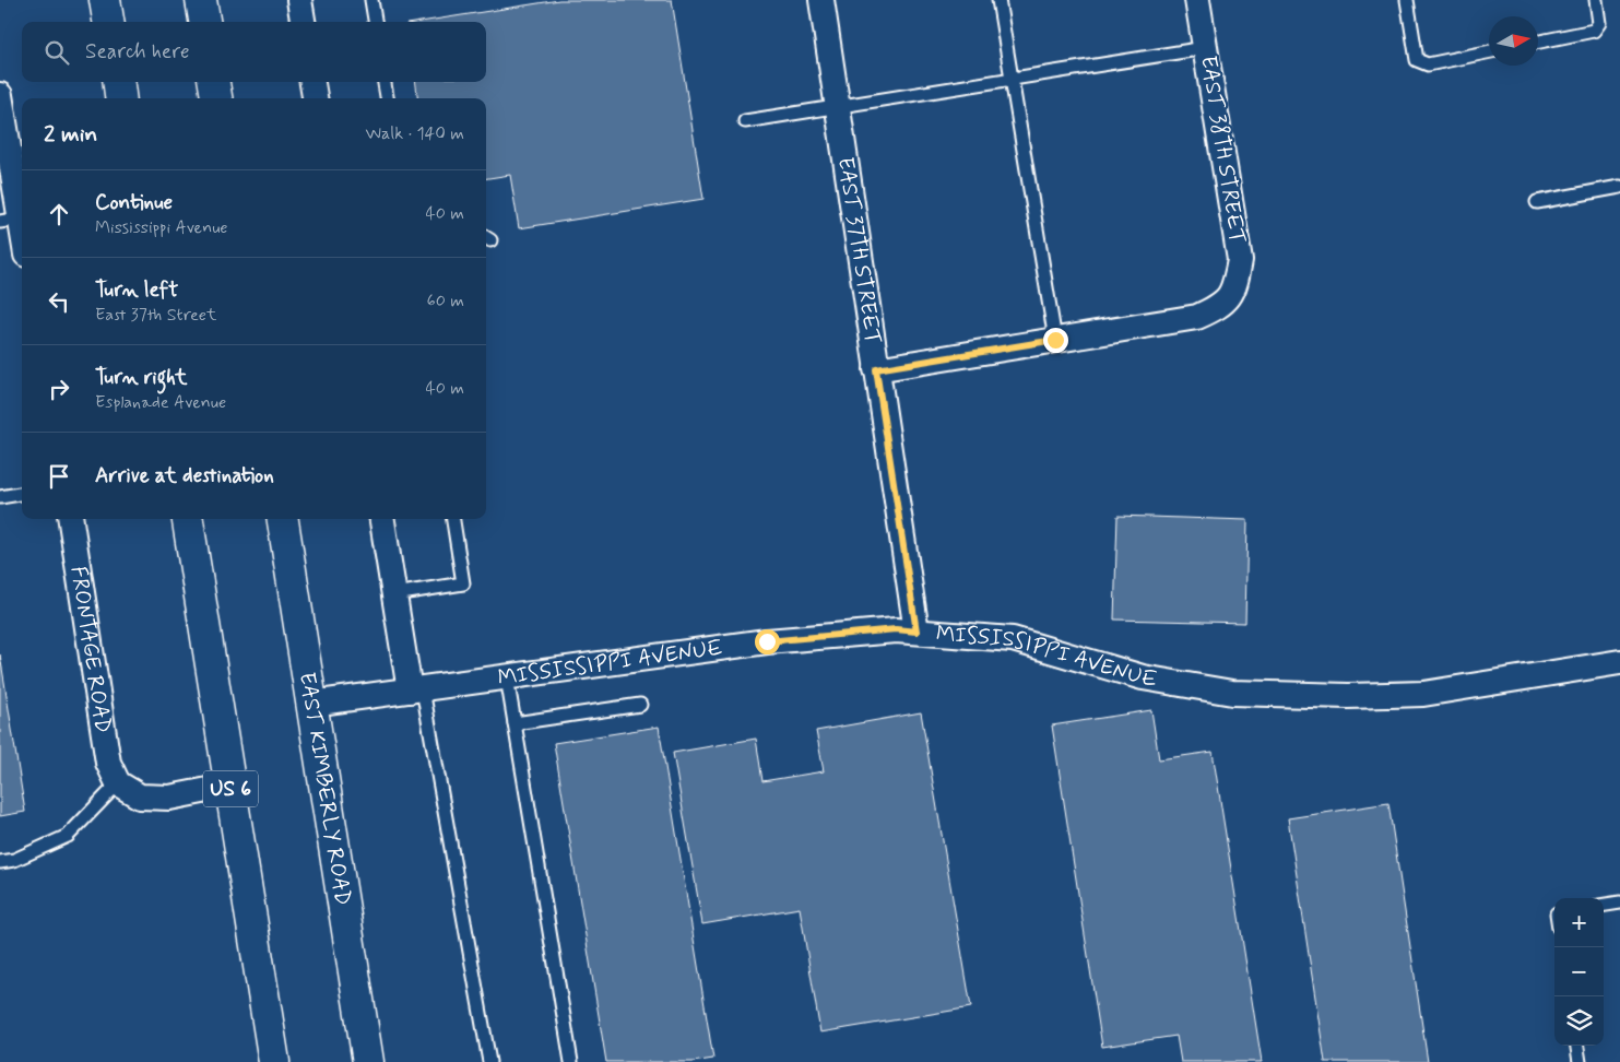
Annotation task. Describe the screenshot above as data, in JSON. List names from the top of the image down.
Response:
{
  "streets": {
    "main road": ["US 6", "EAST KIMBERLY ROAD"],
    "street": [
      "EAST 38TH STREET",
      "EAST 37TH STREET",
      "FRONTAGE ROAD",
      "MISSISSIPPI AVENUE"
    ]
  },
  "crossings": [
    ["EAST 37TH STREET", "MISSISSIPPI AVENUE"],
    ["MISSISSIPPI AVENUE", "EAST KIMBERLY ROAD"]
  ],
  "north": "right",
  "page": {
    "search": "Search here",
    "heading": ["2 min", "Walk · 140 m"],
    "list": [
      ["Continue", "Mississippi Avenue", "40 m"],
      ["Turn left", "East 37th Street", "60 m"],
      ["Turn right", "Esplanade Avenue", "40 m"],
      "Arrive at destination"
    ],
    "map_buttons": ["+", "−"]
  }
}
